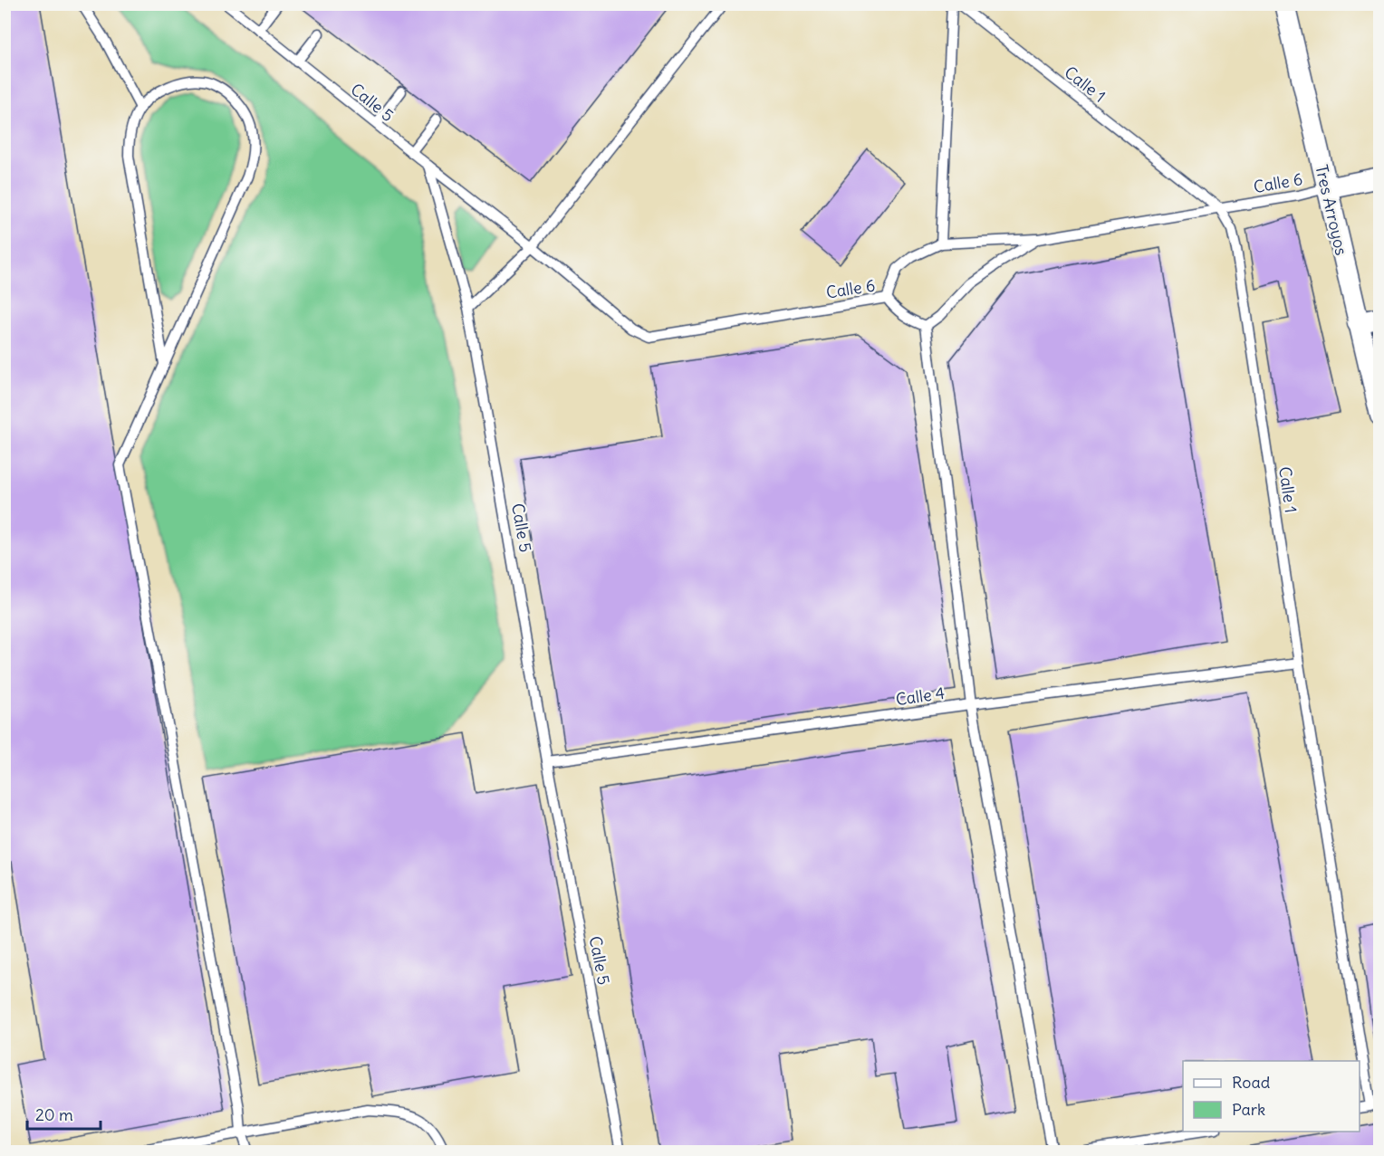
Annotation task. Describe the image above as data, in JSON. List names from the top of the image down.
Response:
{
  "streets": {
    "street": ["Tres Arroyos"],
    "lane": [
      "Calle 1",
      "Calle 5",
      "Calle 6",
      "Calle 4"
    ]
  },
  "crossings": [
    ["Calle 1", "Calle 6"],
    ["Calle 1", "Calle 4"],
    ["Calle 5", "Calle 6"],
    ["Calle 5", "Calle 4"],
    ["Calle 6", "Tres Arroyos"]
  ],
  "legend": ["Road", "Park"],
  "scale_bar": "20 m"
}
